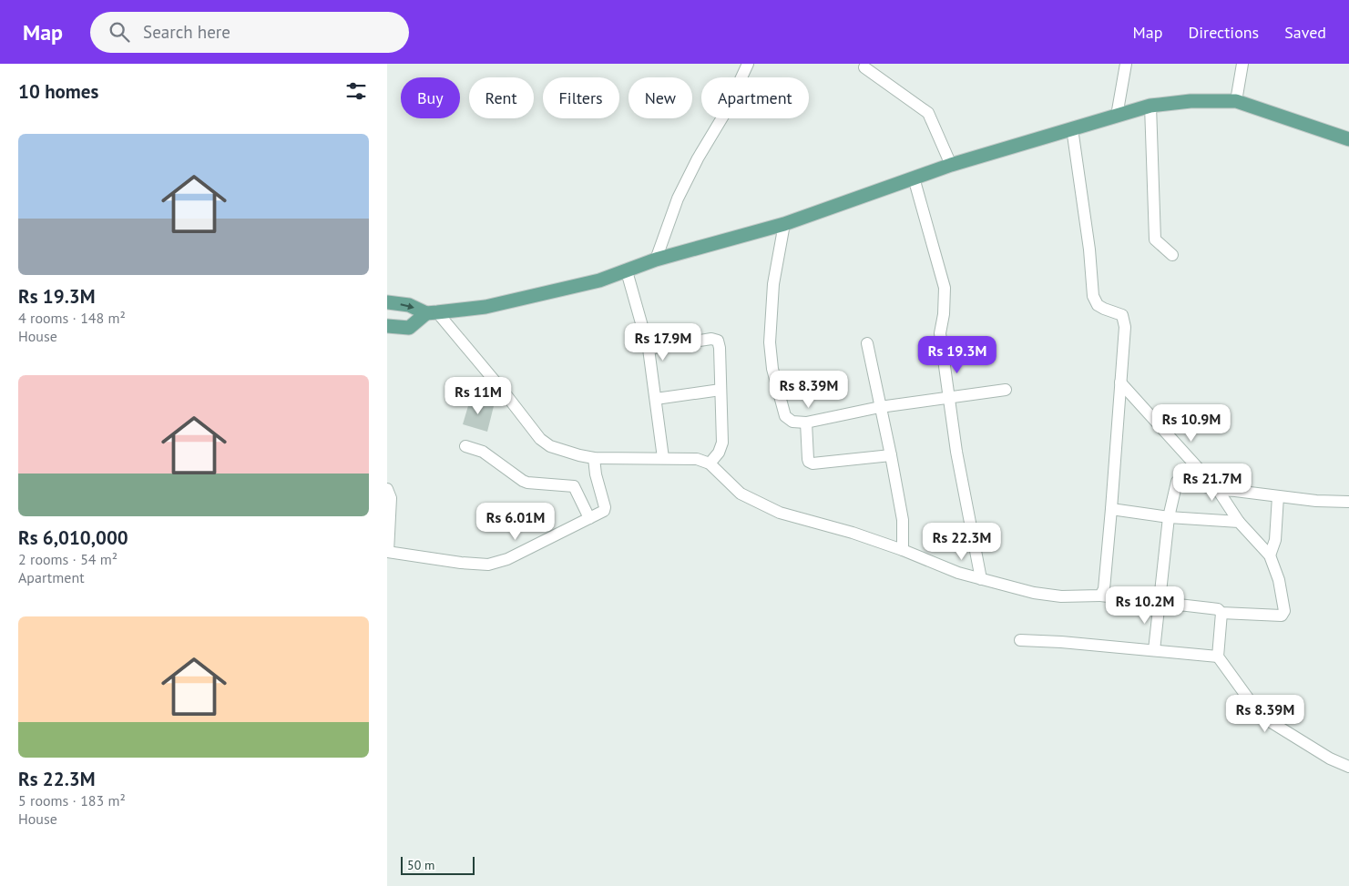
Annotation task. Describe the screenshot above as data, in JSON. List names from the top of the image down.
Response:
{
  "scale_bar": "50 m",
  "page": {
    "header": "Map",
    "search": "Search here",
    "nav": ["Map", "Directions", "Saved"],
    "heading": "10 homes",
    "chip": [
      "Buy",
      "Rent",
      "Filters",
      "New",
      "Apartment"
    ],
    "list": [
      {
        "name": "Rs 19.3M",
        "note": "4 rooms · 148 m² · House"
      },
      {
        "name": "Rs 6,010,000",
        "note": "2 rooms · 54 m² · Apartment"
      },
      {
        "name": "Rs 22.3M",
        "note": "5 rooms · 183 m² · House"
      }
    ],
    "price": [
      "Rs 17.9M",
      "Rs 19.3M",
      "Rs 8.39M",
      "Rs 11M",
      "Rs 10.9M",
      "Rs 21.7M",
      "Rs 6.01M",
      "Rs 22.3M",
      "Rs 10.2M",
      "Rs 8.39M"
    ],
    "scale": "50 m"
  }
}
